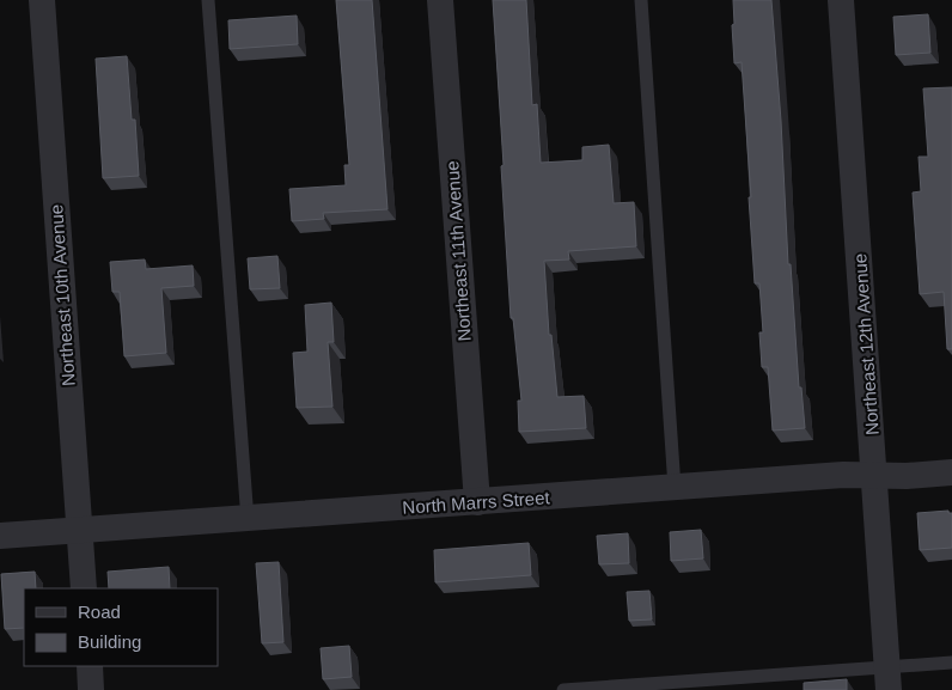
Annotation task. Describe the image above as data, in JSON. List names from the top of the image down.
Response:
{
  "streets": {
    "street": [
      "Northeast 11th Avenue",
      "Northeast 10th Avenue",
      "Northeast 12th Avenue",
      "North Marrs Street"
    ]
  },
  "crossings": [
    ["Northeast 11th Avenue", "North Marrs Street"],
    ["Northeast 10th Avenue", "North Marrs Street"],
    ["Northeast 12th Avenue", "North Marrs Street"]
  ],
  "legend": ["Road", "Building"]
}
